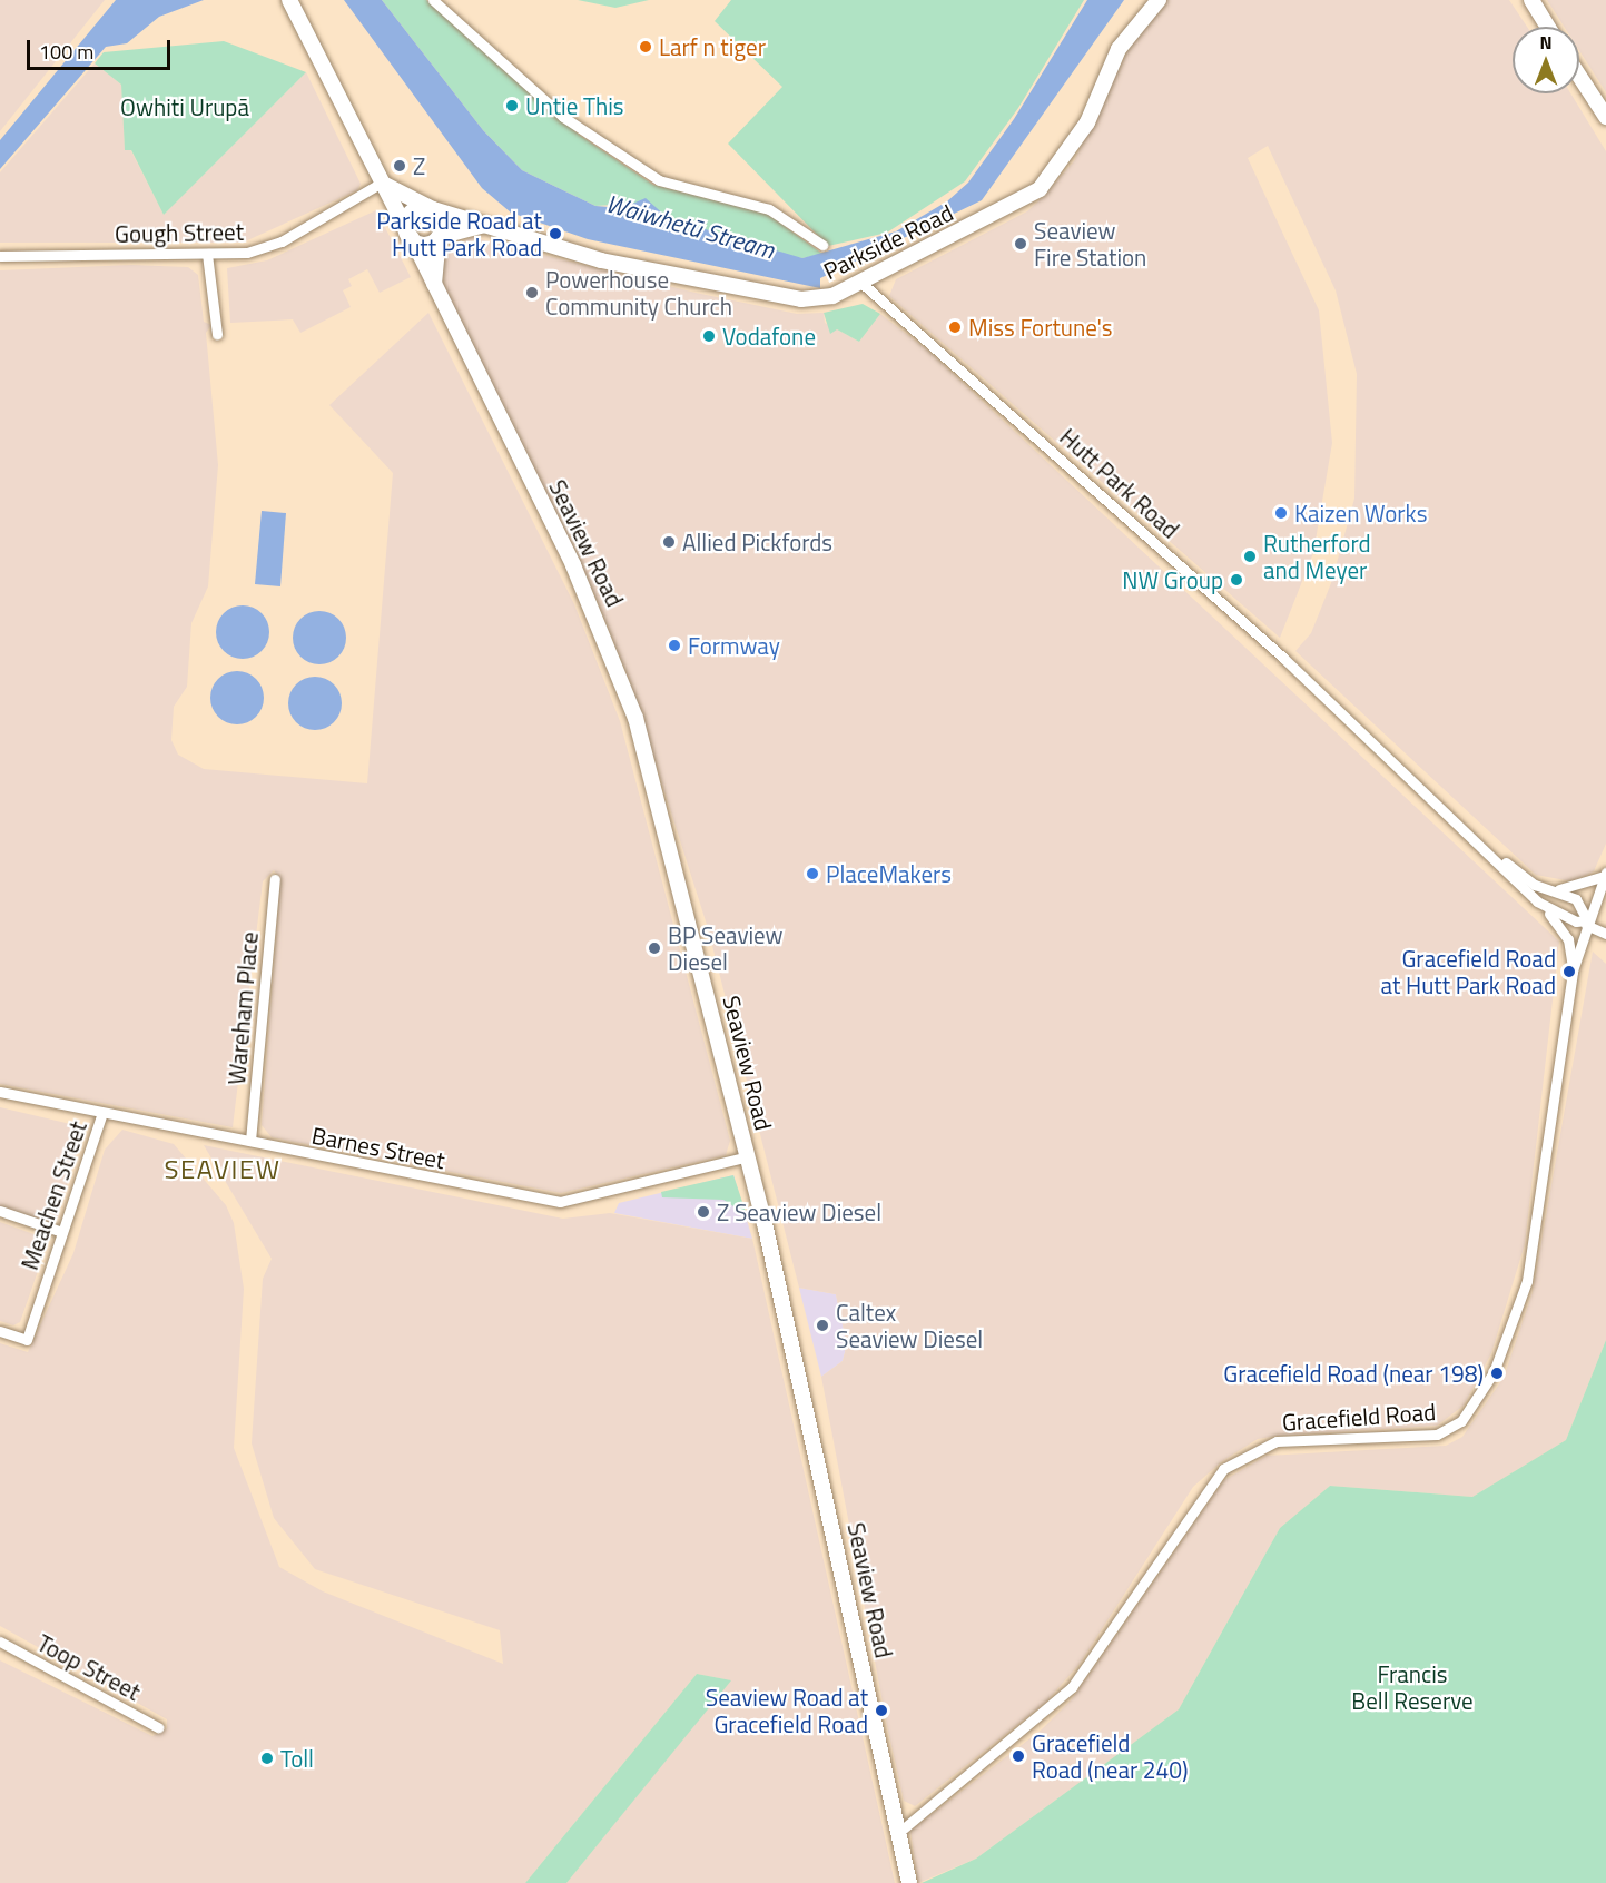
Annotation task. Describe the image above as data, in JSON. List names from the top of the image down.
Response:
{
  "streets": {
    "main road": ["Parkside Road", "Seaview Road"],
    "street": [
      "Gough Street",
      "Hutt Park Road",
      "Wareham Place",
      "Barnes Street",
      "Meachen Street",
      "Gracefield Road",
      "Toop Street"
    ]
  },
  "crossings": [
    ["Gough Street", "Seaview Road"],
    ["Parkside Road", "Hutt Park Road"],
    ["Parkside Road", "Seaview Road"],
    ["Hutt Park Road", "Gracefield Road"],
    ["Seaview Road", "Barnes Street"],
    ["Seaview Road", "Gracefield Road"],
    ["Wareham Place", "Barnes Street"],
    ["Barnes Street", "Meachen Street"]
  ],
  "districts": ["SEAVIEW"],
  "water": ["Waiwhetū Stream"],
  "parks": ["Owhiti Urupā", "Francis Bell Reserve"],
  "places": [
    "Larf n tiger",
    "Untie This",
    "Z",
    "Parkside Road at Hutt Park Road",
    "Seaview Fire Station",
    "Powerhouse Community Church",
    "Miss Fortune's",
    "Vodafone",
    "Kaizen Works",
    "Allied Pickfords",
    "Rutherford and Meyer",
    "NW Group",
    "Formway",
    "PlaceMakers",
    "BP Seaview Diesel",
    "Gracefield Road at Hutt Park Road",
    "Z Seaview Diesel",
    "Caltex Seaview Diesel",
    "Gracefield Road (near 198)",
    "Seaview Road at Gracefield Road",
    "Gracefield Road (near 240)",
    "Toll"
  ],
  "scale_bar": "100 m",
  "north": "top"
}
